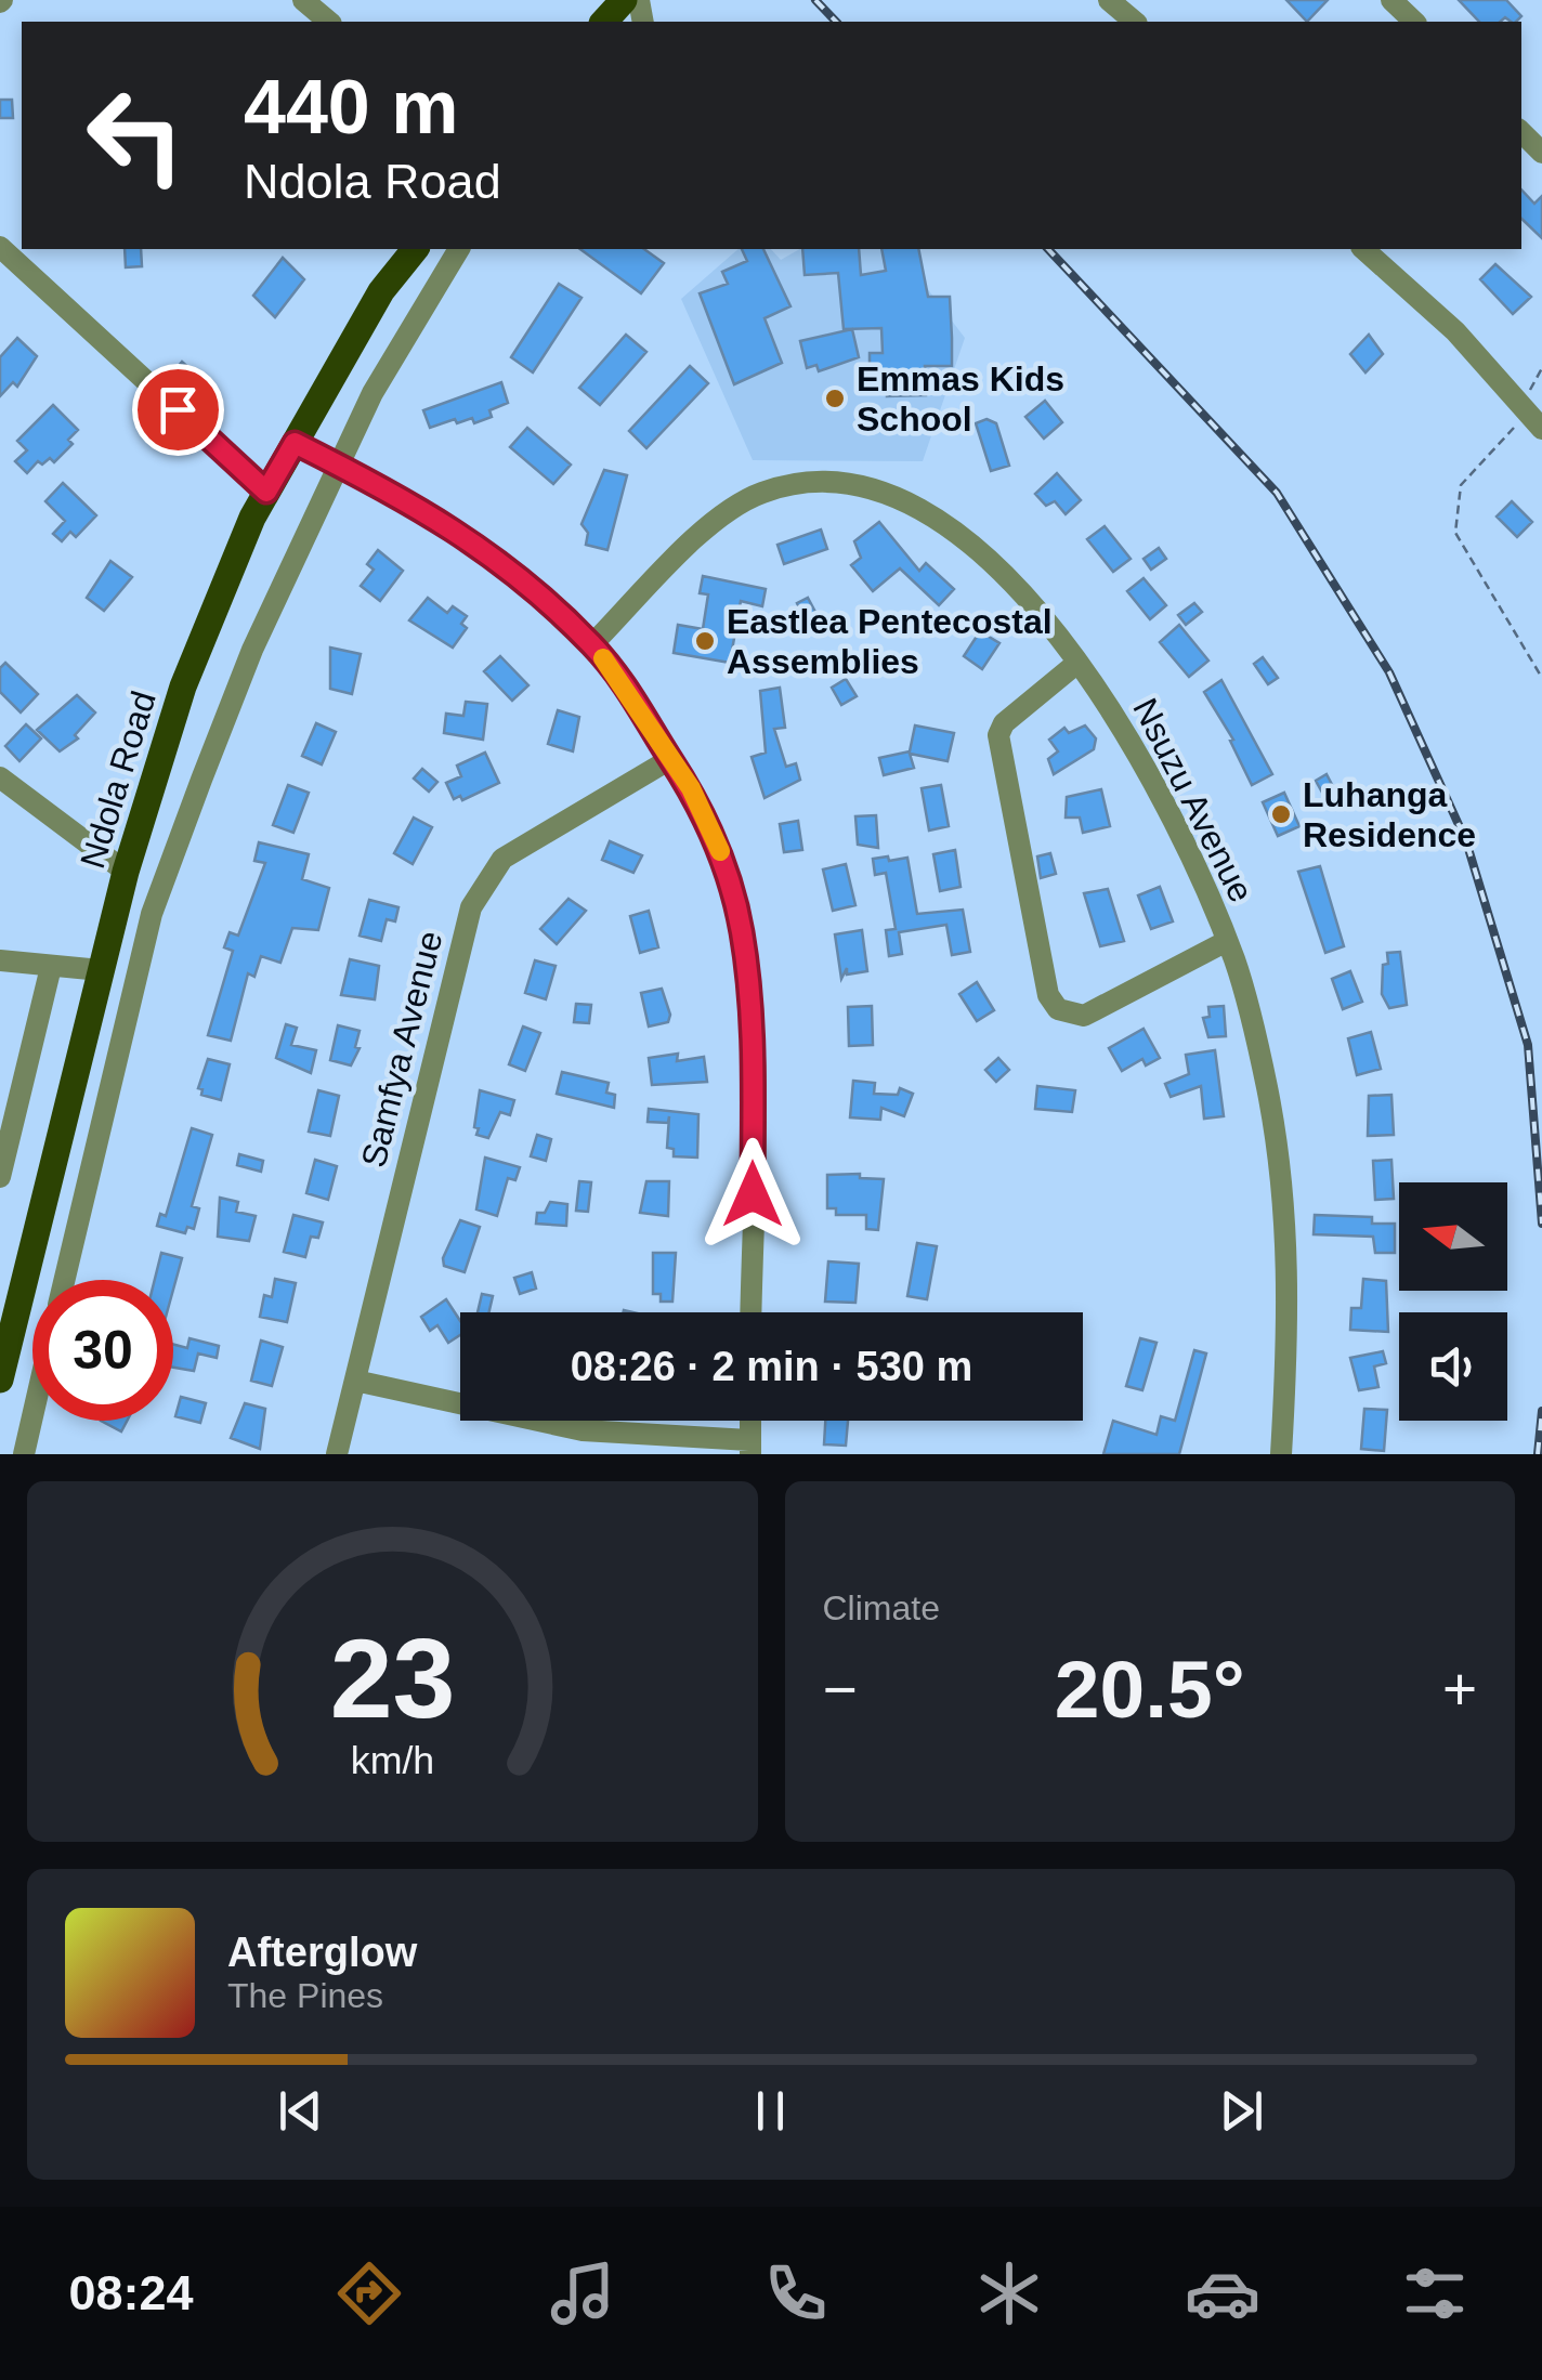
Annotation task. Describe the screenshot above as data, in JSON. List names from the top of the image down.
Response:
{
  "streets": {
    "main road": ["Ndola Road"],
    "street": ["Nsuzu Avenue", "Samfya Avenue"]
  },
  "places": ["Emmas Kids School", "Eastlea Pentecostal Assemblies", "Luhanga Residence"],
  "north": "left",
  "page": {
    "turn": ["440 m", "Ndola Road"],
    "limit": "30",
    "trip": "08:26 · 2 min · 530 m",
    "tile": "Climate",
    "heat": ["−", "20.5°", "+"],
    "song": ["Afterglow", "The Pines"],
    "tabs": "08:24",
    "gauge": ["23", "km/h"]
  }
}
